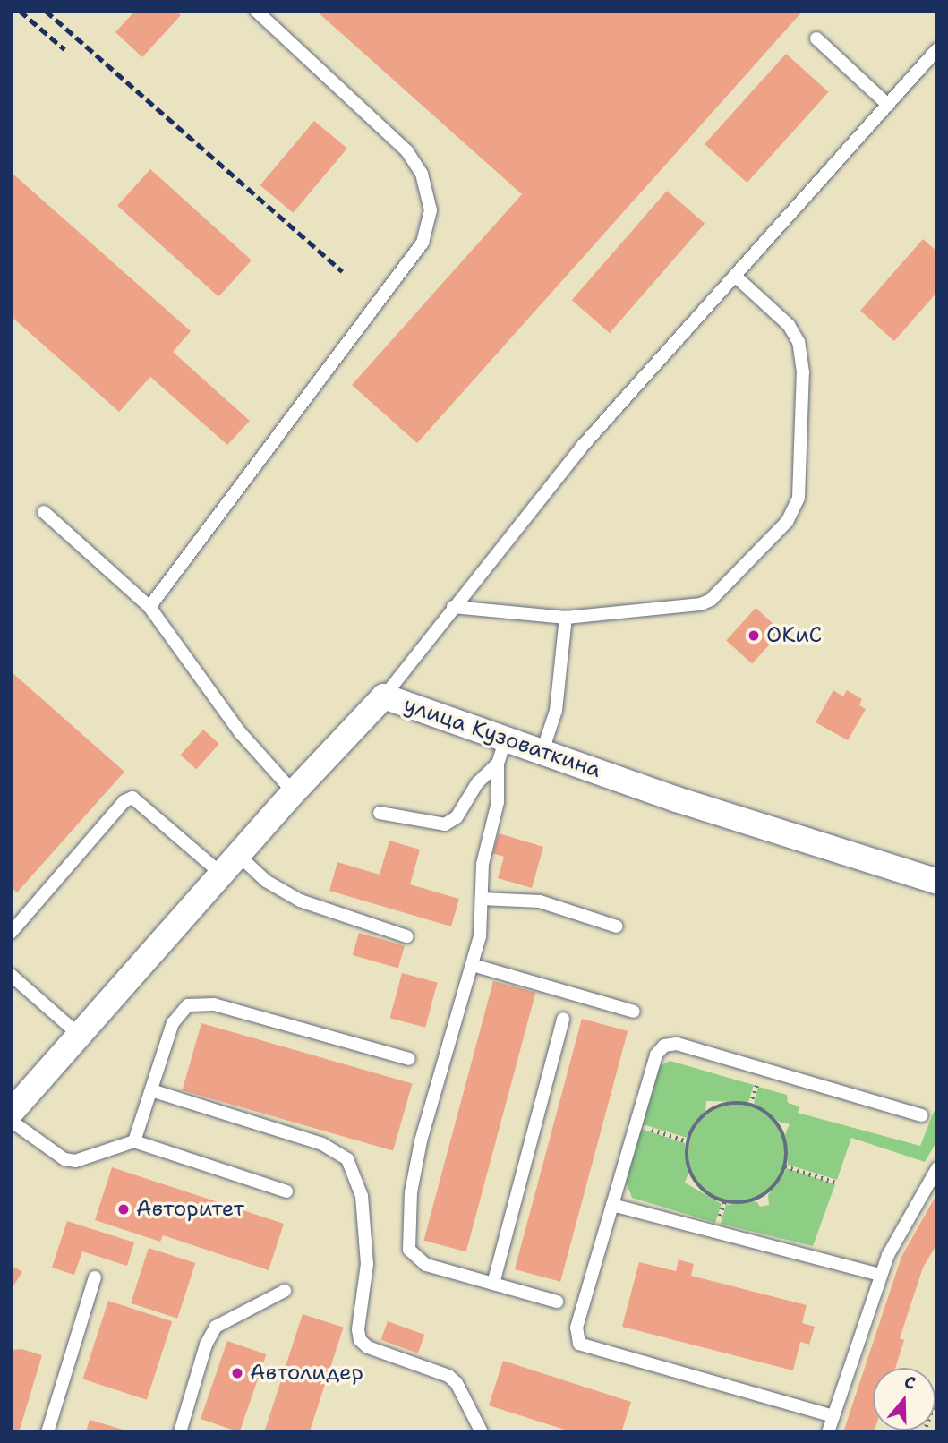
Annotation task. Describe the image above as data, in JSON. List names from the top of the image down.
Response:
{
  "streets": {
    "street": ["улица Кузоваткина"]
  },
  "places": ["ОКиС", "Авторитет", "Автолидер"],
  "north": "top"
}
